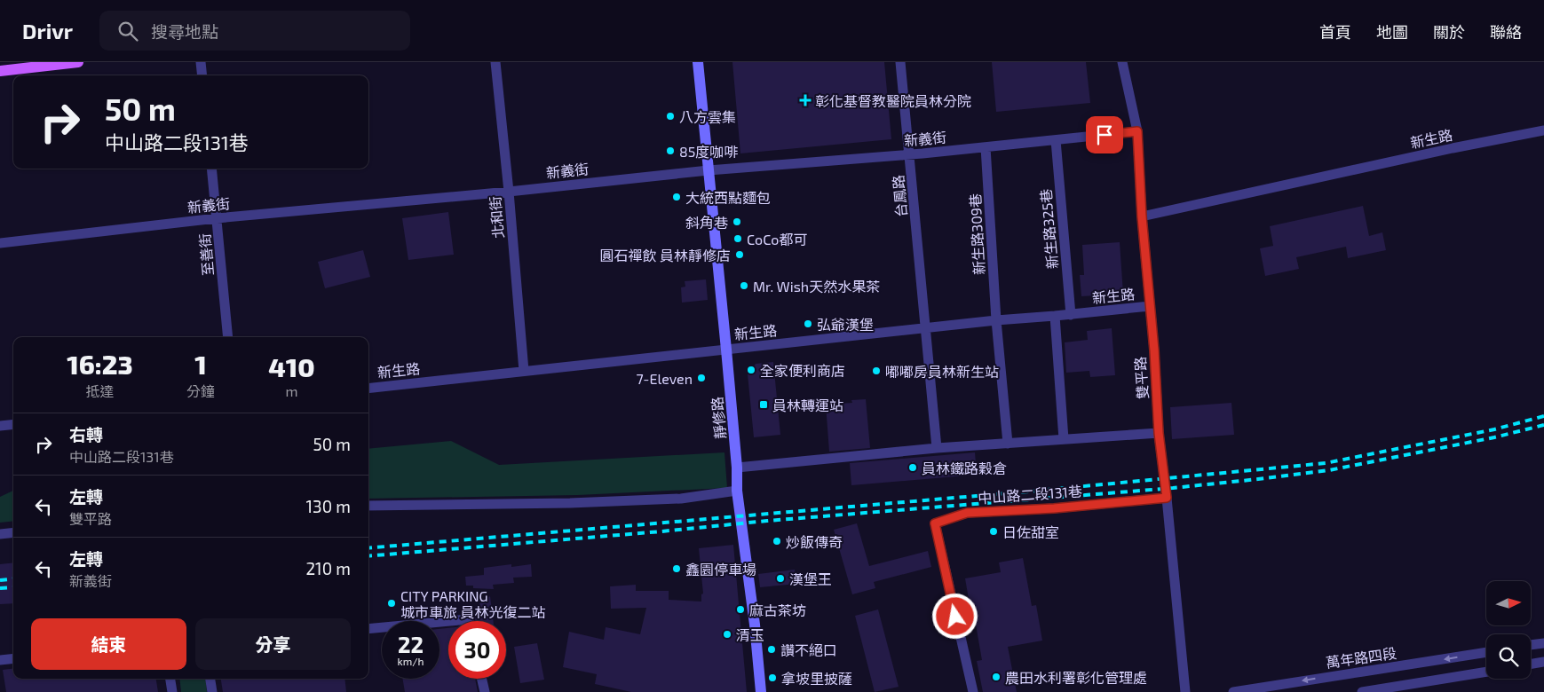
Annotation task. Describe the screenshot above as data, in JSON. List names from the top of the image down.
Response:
{
  "streets": {
    "street": [
      "新義街",
      "新生路",
      "台鳳路",
      "北和街",
      "新生路325巷",
      "新生路309巷",
      "至善街",
      "雙平路",
      "靜修路",
      "中山路二段131巷",
      "萬年路四段"
    ]
  },
  "crossings": [
    ["新義街", "台鳳路"],
    ["新義街", "北和街"],
    ["新義街", "新生路325巷"],
    ["新義街", "新生路309巷"],
    ["新義街", "至善街"],
    ["新義街", "雙平路"],
    ["新義街", "靜修路"],
    ["新生路", "台鳳路"],
    ["新生路", "北和街"],
    ["新生路", "新生路325巷"],
    ["新生路", "新生路309巷"],
    ["新生路", "雙平路"],
    ["新生路", "靜修路"],
    ["雙平路", "中山路二段131巷"]
  ],
  "places": {
    "health": ["彰化基督教醫院員林分院"],
    "other": [
      "八方雲集",
      "85度咖啡",
      "大統西點麵包",
      "斜角巷",
      "CoCo都可",
      "圓石禪飲 員林靜修店",
      "Mr. Wish天然水果茶",
      "弘爺漢堡",
      "全家便利商店",
      "嘟嘟房員林新生站",
      "7-Eleven",
      "員林鐵路穀倉",
      "日佐甜室",
      "炒飯傳奇",
      "鑫園停車場",
      "漢堡王",
      "CITY PARKING 城市車旅 員林光復二站",
      "麻古茶坊",
      "清玉",
      "讚不絕口",
      "農田水利署彰化管理處",
      "拿坡里披薩"
    ],
    "transit": ["員林轉運站"]
  },
  "north": "right",
  "page": {
    "header": "Drivr",
    "search": "搜尋地點",
    "nav": [
      "首頁",
      "地圖",
      "關於",
      "聯絡"
    ],
    "turn": ["50 m", "中山路二段131巷"],
    "eta": [
      "16:23",
      "抵達",
      "1",
      "分鐘",
      "410",
      "m"
    ],
    "list": [
      {
        "name": "右轉",
        "note": "中山路二段131巷",
        "value": "50 m"
      },
      {
        "name": "左轉",
        "note": "雙平路",
        "value": "130 m"
      },
      {
        "name": "左轉",
        "note": "新義街",
        "value": "210 m"
      }
    ],
    "buttons": ["結束", "分享"],
    "speed": "22 km/h",
    "limit": "30"
  }
}
